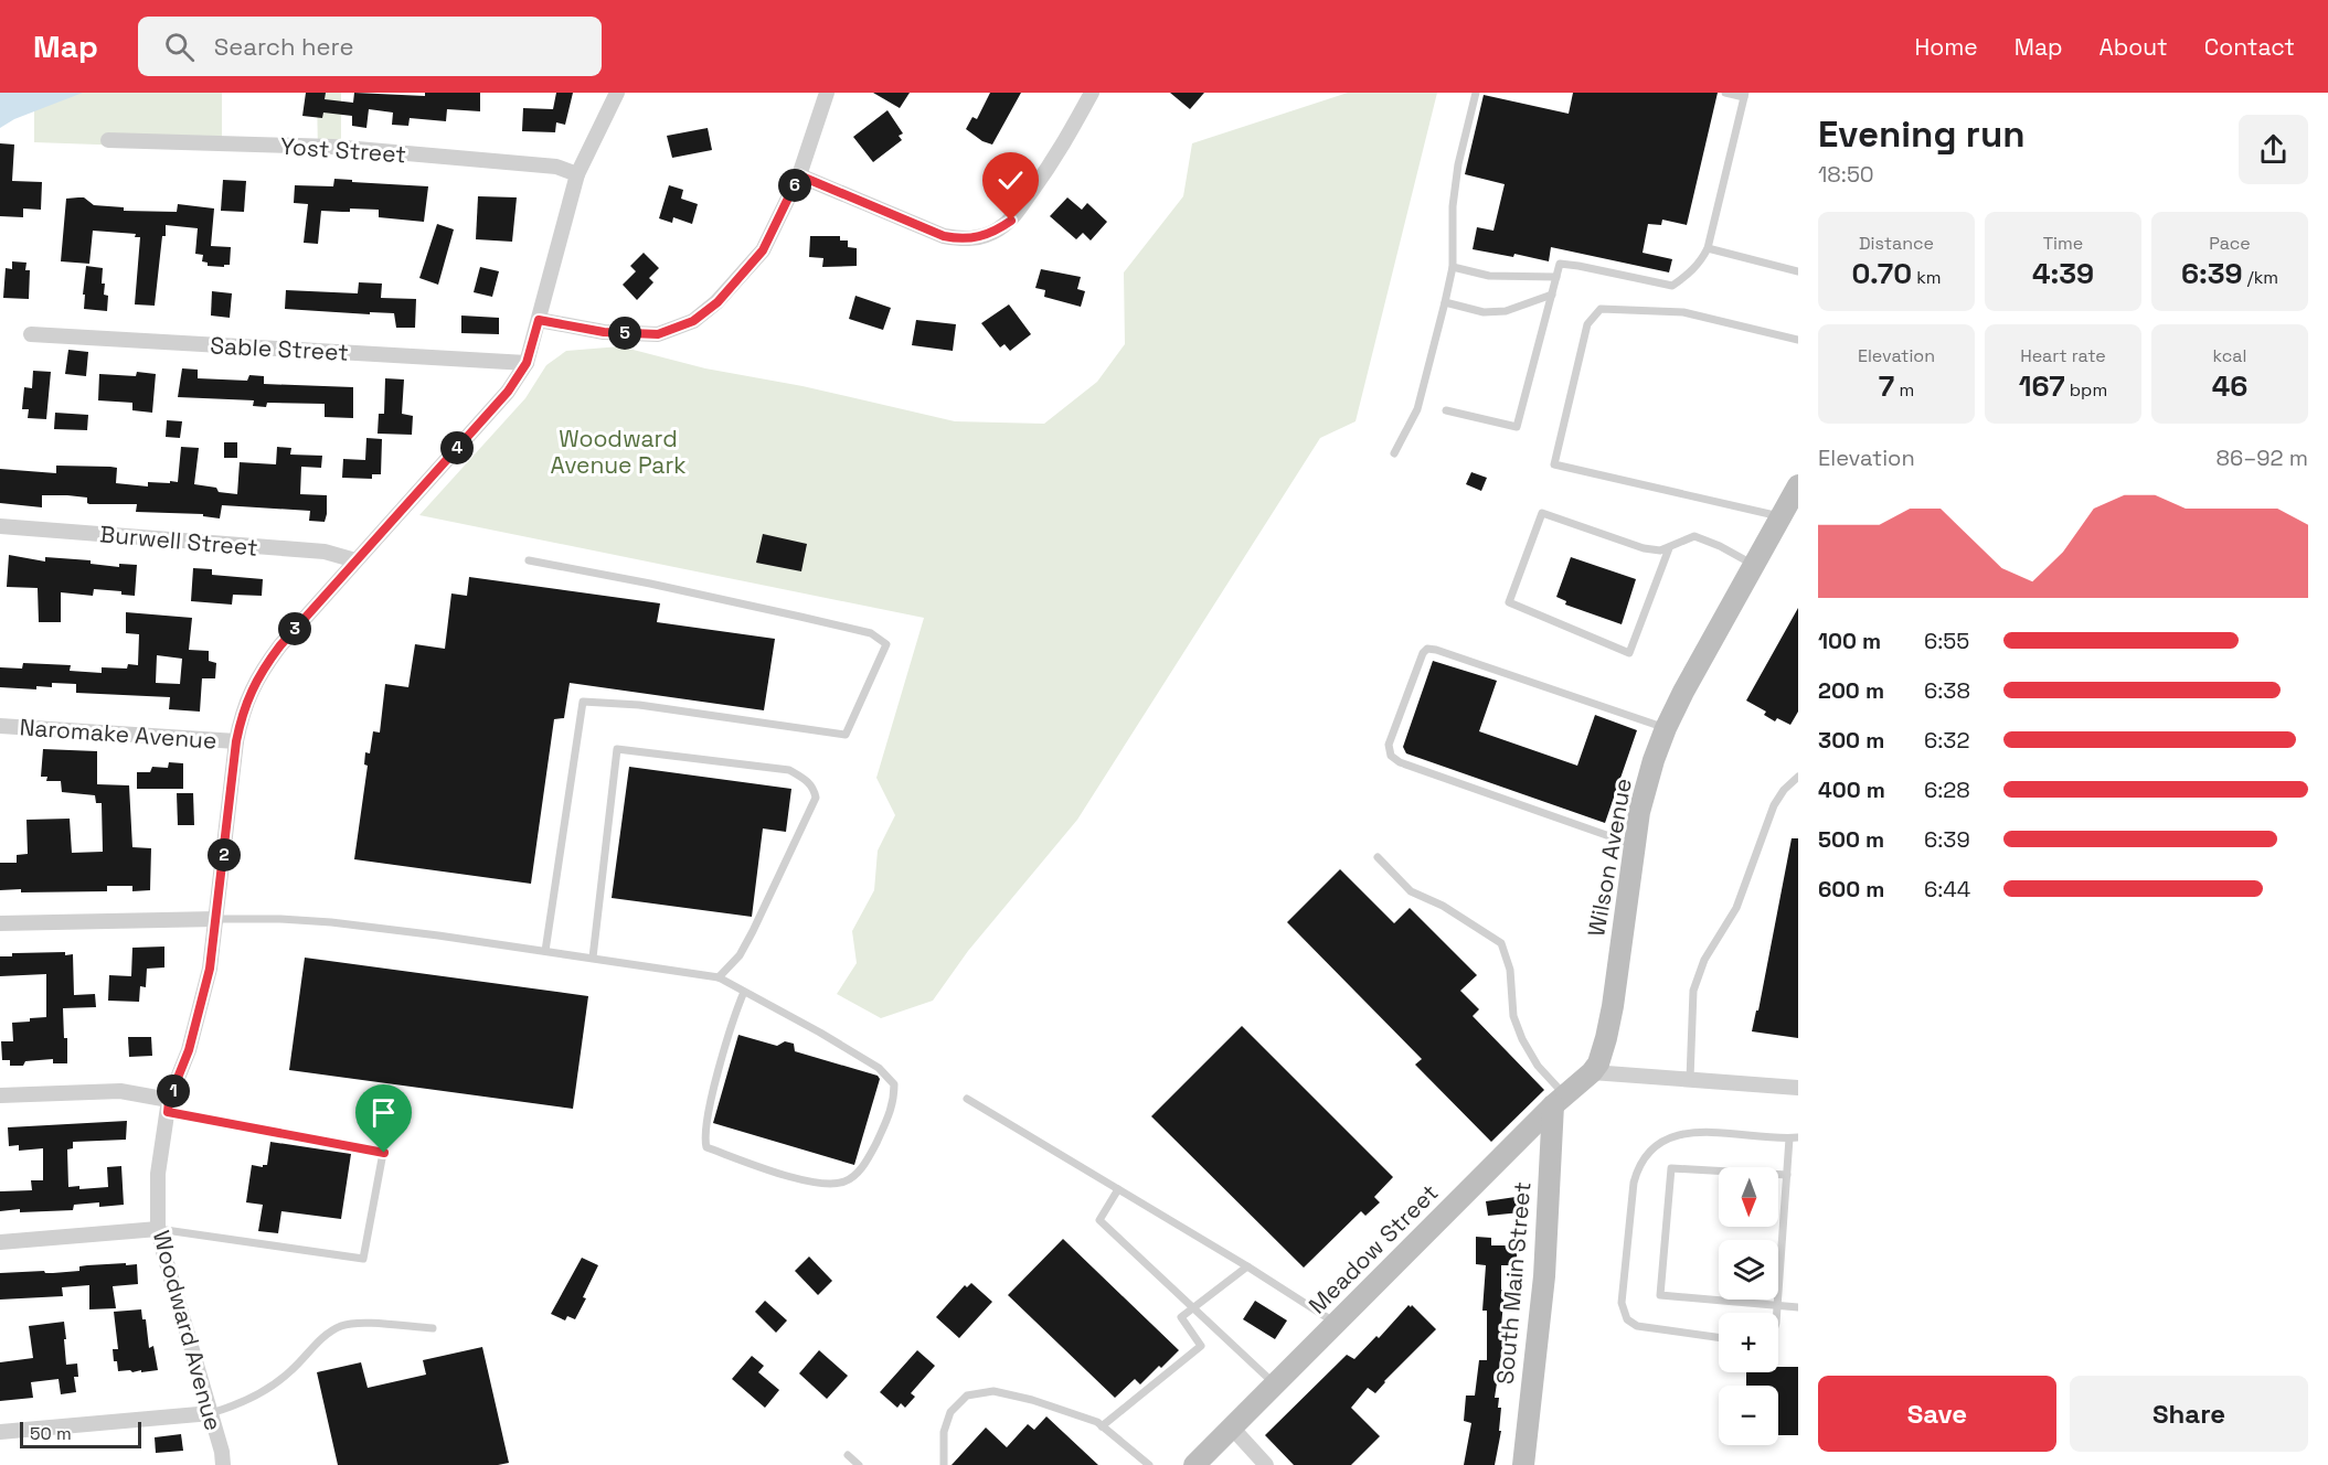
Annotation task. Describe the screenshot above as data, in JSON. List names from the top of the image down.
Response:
{
  "streets": {
    "main road": ["Wilson Avenue", "Meadow Street", "South Main Street"],
    "street": [
      "Yost Street",
      "Sable Street",
      "Burwell Street",
      "Naromake Avenue",
      "Woodward Avenue"
    ]
  },
  "crossings": [
    ["Yost Street", "Woodward Avenue"],
    ["Sable Street", "Woodward Avenue"],
    ["Burwell Street", "Woodward Avenue"],
    ["Naromake Avenue", "Woodward Avenue"],
    ["Wilson Avenue", "Meadow Street"],
    ["Meadow Street", "South Main Street"]
  ],
  "parks": ["Woodward Avenue Park"],
  "scale_bar": "50 m",
  "north": "bottom",
  "page": {
    "header": "Map",
    "search": "Search here",
    "nav": [
      "Home",
      "Map",
      "About",
      "Contact"
    ],
    "heading": ["Evening run", "18:50"],
    "pins": [
      "6",
      "5",
      "4",
      "3",
      "2",
      "1"
    ],
    "stats": [
      ["Distance", "0.70 km"],
      ["Time", "4:39"],
      ["Pace", "6:39 /km"],
      ["Elevation", "7 m"],
      ["Heart rate", "167 bpm"],
      ["kcal", "46"]
    ],
    "chart": ["Elevation", "86–92 m"],
    "list": [
      {
        "name": "100 m",
        "note": "6:55"
      },
      {
        "name": "200 m",
        "note": "6:38"
      },
      {
        "name": "300 m",
        "note": "6:32"
      },
      {
        "name": "400 m",
        "note": "6:28"
      },
      {
        "name": "500 m",
        "note": "6:39"
      },
      {
        "name": "600 m",
        "note": "6:44"
      }
    ],
    "map_buttons": ["+", "−"],
    "buttons": ["Save", "Share"],
    "scale": "50 m"
  }
}
